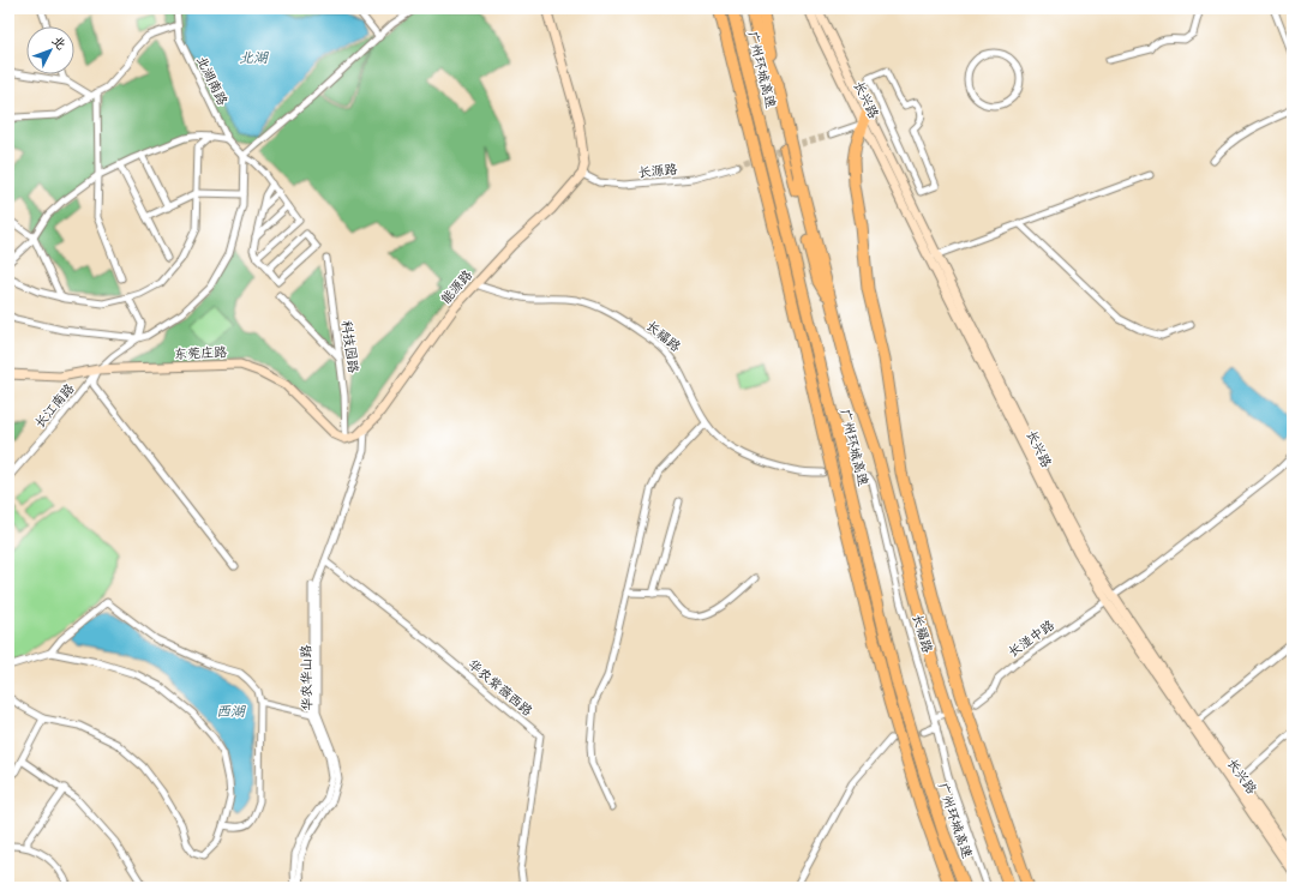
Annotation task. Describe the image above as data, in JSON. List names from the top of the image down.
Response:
{
  "streets": {
    "highway": ["广州环城高速"],
    "street": [
      "北湖南路",
      "长兴路",
      "长源路",
      "能源路",
      "长福路",
      "科技园路",
      "东莞庄路",
      "长江南路",
      "长湴中路",
      "华农华山路",
      "华农紫薇西路"
    ]
  },
  "crossings": [
    ["北湖南路", "长江南路"],
    ["长兴路", "长湴中路"],
    ["长源路", "能源路"],
    ["能源路", "长福路"],
    ["能源路", "华农华山路"],
    ["科技园路", "东莞庄路"],
    ["东莞庄路", "长江南路"],
    ["华农华山路", "华农紫薇西路"]
  ],
  "water": ["北湖", "西湖"],
  "north": "top right"
}
